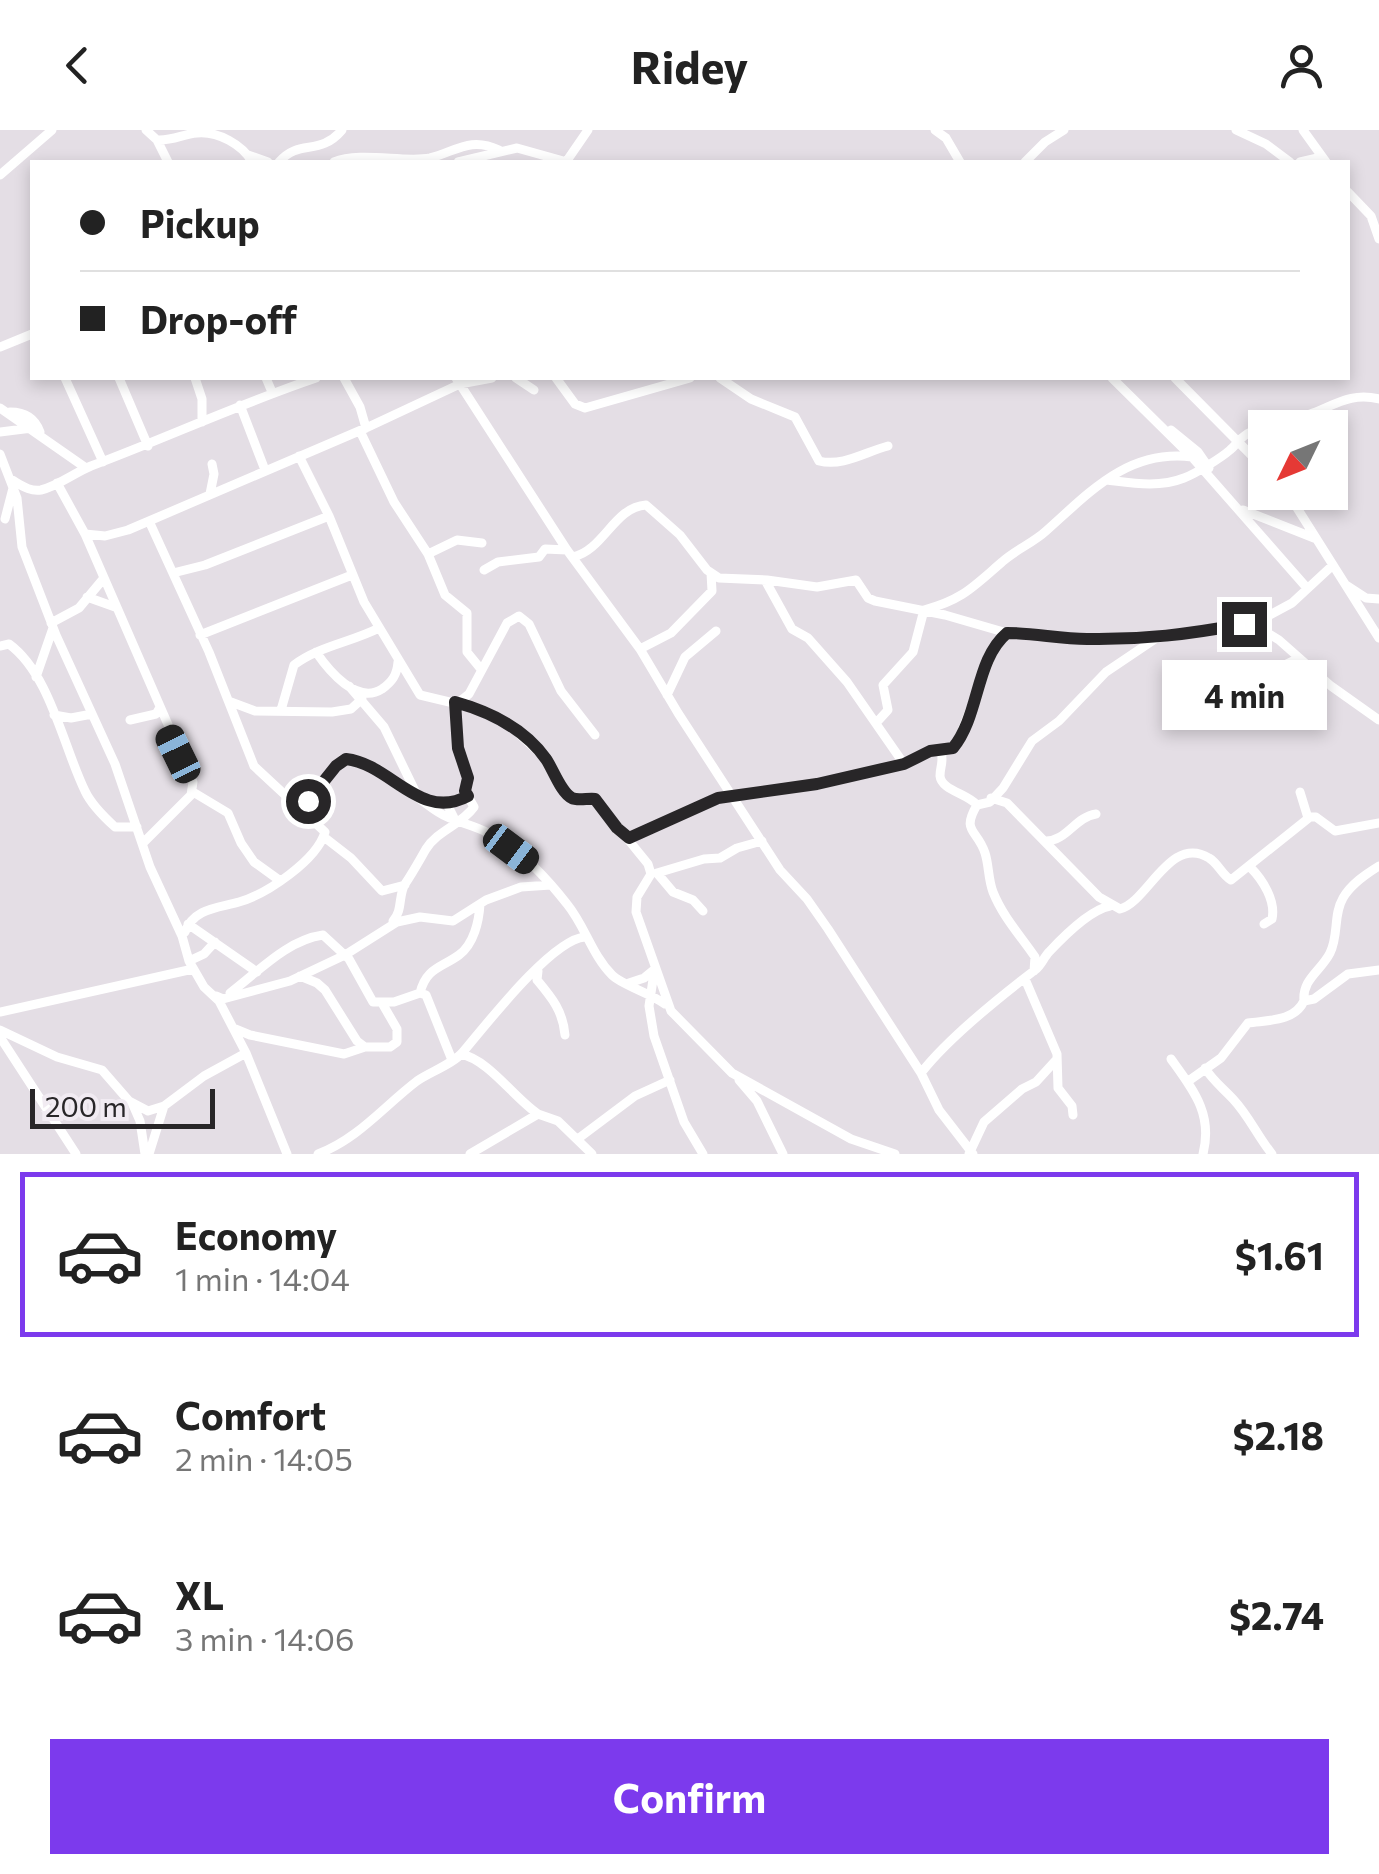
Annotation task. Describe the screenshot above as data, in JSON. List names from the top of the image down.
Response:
{
  "scale_bar": "200 m",
  "north": "bottom left",
  "page": {
    "header": "Ridey",
    "banner": ["Pickup", "Drop-off"],
    "bubble": "4 min",
    "scale": "200 m",
    "list": [
      {
        "name": "Economy",
        "note": "1 min · 14:04",
        "value": "$1.61"
      },
      {
        "name": "Comfort",
        "note": "2 min · 14:05",
        "value": "$2.18"
      },
      {
        "name": "XL",
        "note": "3 min · 14:06",
        "value": "$2.74"
      }
    ],
    "buttons": "Confirm"
  }
}
